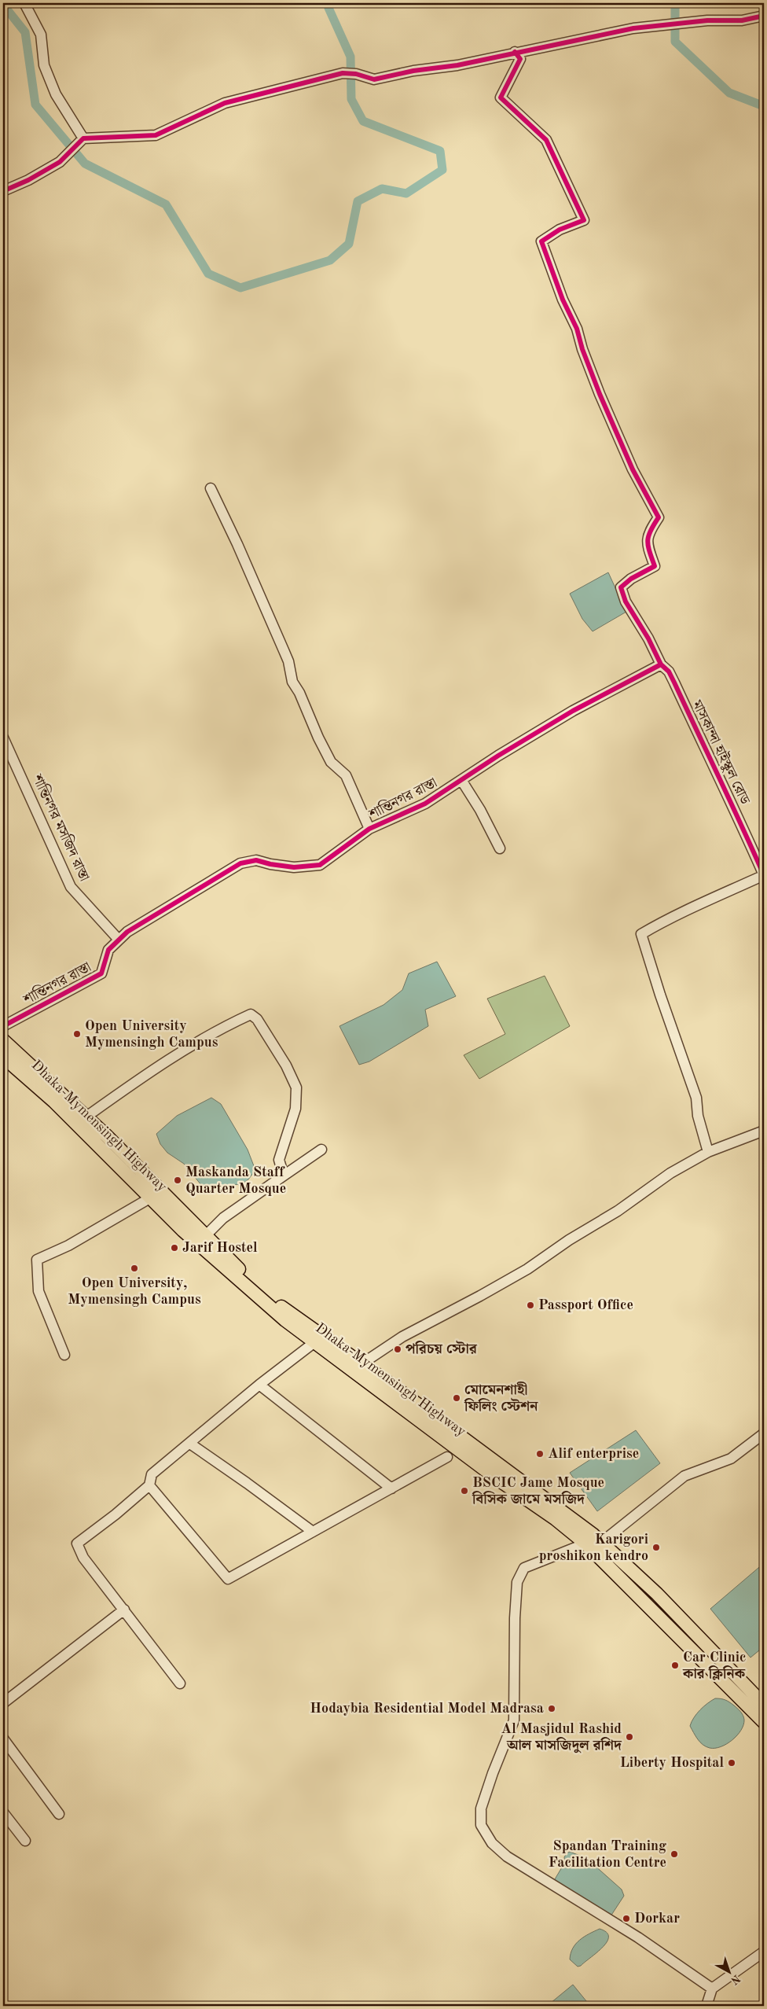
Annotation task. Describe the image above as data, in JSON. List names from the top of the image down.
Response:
{
  "streets": {
    "main road": ["Dhaka-Mymensingh Highway"],
    "street": ["মাসকান্দা হাইস্কুল রোড", "শান্তিনগর রাস্তা", "শান্তিনগর মসজিদ রাস্তা"]
  },
  "crossings": [
    ["মাসকান্দা হাইস্কুল রোড", "শান্তিনগর রাস্তা"],
    ["শান্তিনগর রাস্তা", "শান্তিনগর মসজিদ রাস্তা"]
  ],
  "places": [
    "Open University Mymensingh Campus",
    "Maskanda Staff Quarter Mosque",
    "Jarif Hostel",
    "Open University, Mymensingh Campus",
    "Passport Office",
    "পরিচয় স্টোর",
    "মোমেনশাহী ফিলিং স্টেশন",
    "Alif enterprise",
    "BSCIC Jame Mosque বিসিক জামে মসজিদ",
    "Karigori proshikon kendro",
    "Car Clinic কার ক্লিনিক",
    "Hodaybia Residential Model Madrasa",
    "Al Masjidul Rashid আল মাসজিদুল রশিদ",
    "Liberty Hospital",
    "Spandan Training Facilitation Centre",
    "Dorkar"
  ],
  "north": "bottom right"
}
